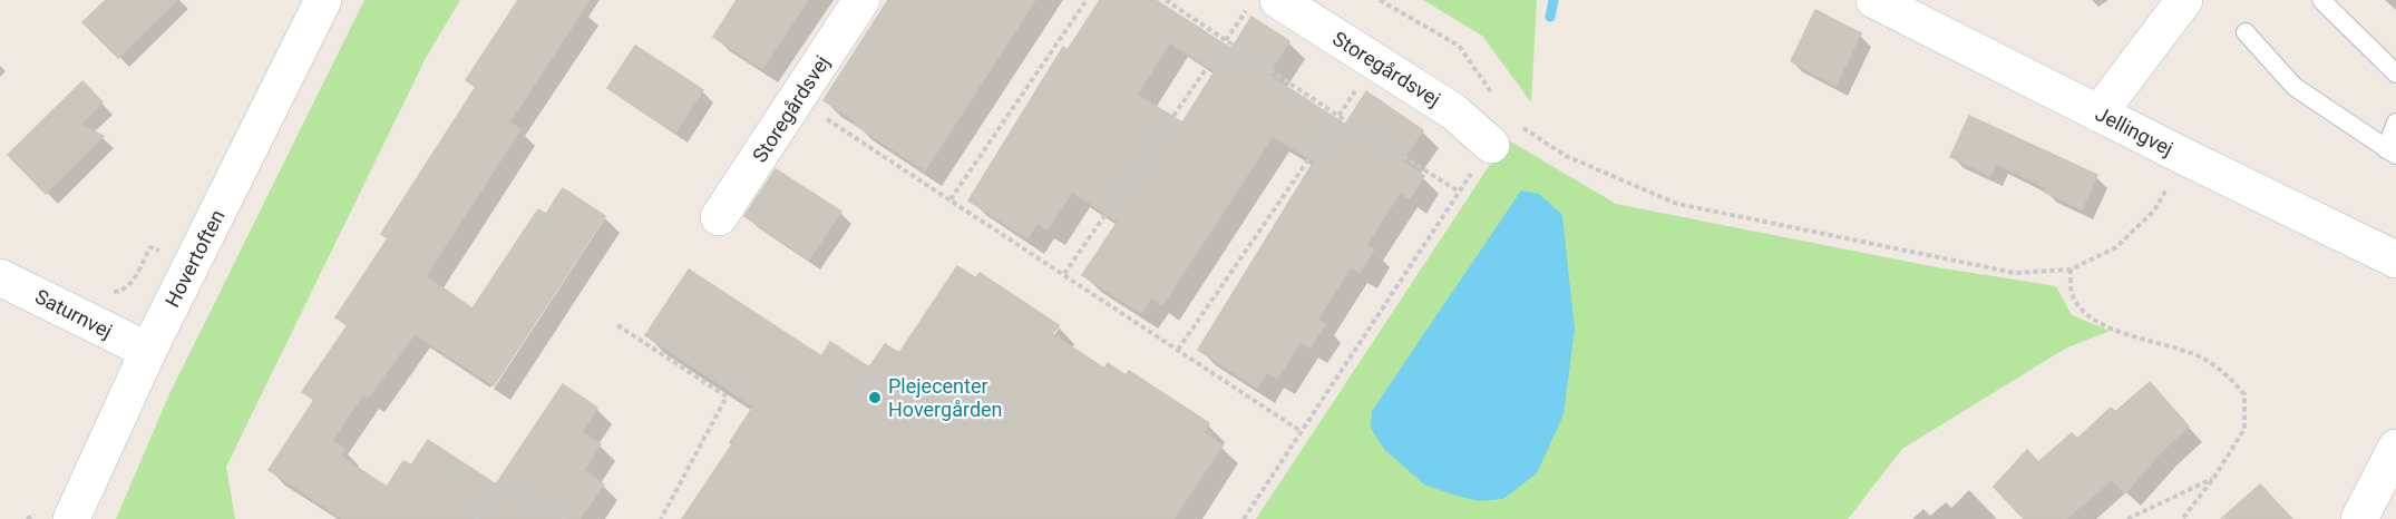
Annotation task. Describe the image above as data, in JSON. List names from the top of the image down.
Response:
{
  "streets": {
    "street": [
      "Storegårdsvej",
      "Jellingvej",
      "Hovertoften",
      "Saturnvej"
    ]
  },
  "crossings": [
    ["Hovertoften", "Saturnvej"]
  ],
  "places": ["Plejecenter Hovergården"]
}
